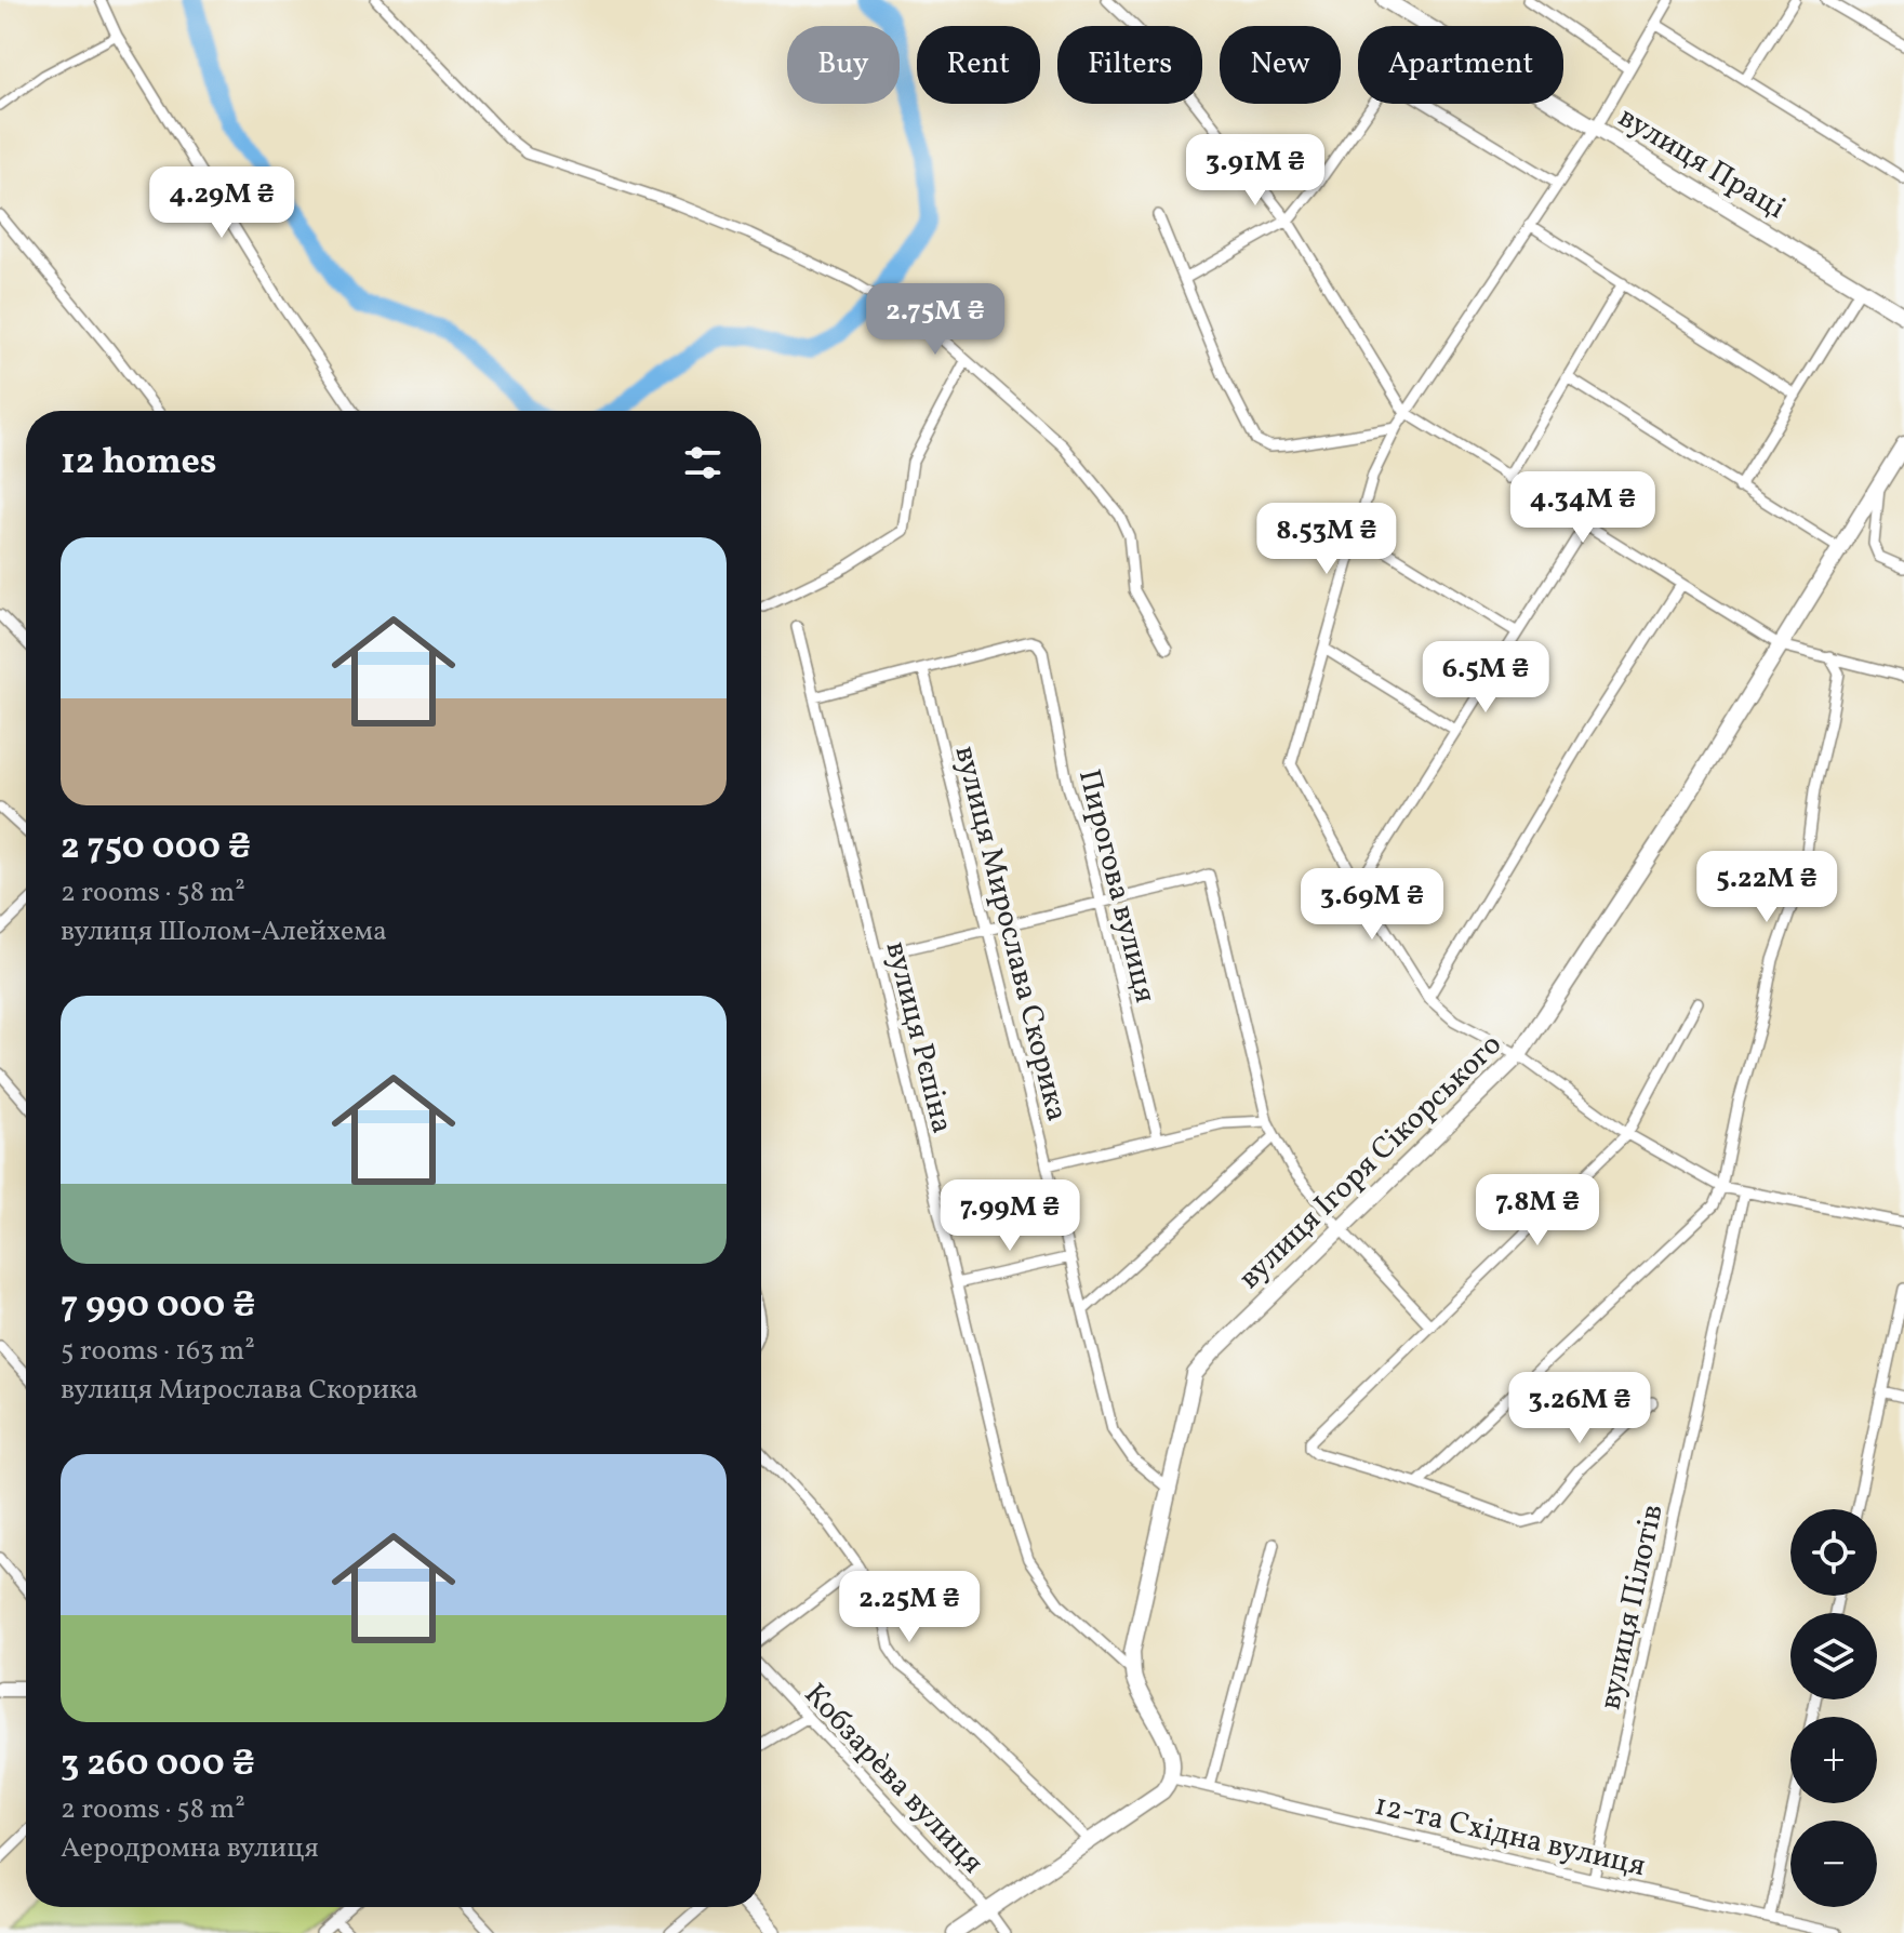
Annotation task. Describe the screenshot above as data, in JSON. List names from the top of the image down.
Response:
{
  "streets": {
    "main road": ["вулиця Праці", "вулиця Ігоря Сікорського"],
    "street": [
      "Пирогова вулиця",
      "вулиця Мирослава Скорика",
      "вулиця Рєпіна",
      "вулиця Пілотів",
      "Кобзарèва вулиця",
      "12-та Східна вулиця"
    ]
  },
  "crossings": [
    ["Пирогова вулиця", "вулиця Мирослава Скорика"],
    ["вулиця Мирослава Скорика", "вулиця Ігоря Сікорського"],
    ["вулиця Рєпіна", "вулиця Ігоря Сікорського"],
    ["вулиця Ігоря Сікорського", "12-та Східна вулиця"],
    ["вулиця Пілотів", "12-та Східна вулиця"]
  ],
  "page": {
    "chip": [
      "Buy",
      "Rent",
      "Filters",
      "New",
      "Apartment"
    ],
    "price": [
      "3.91M ₴",
      "4.29M ₴",
      "2.75M ₴",
      "4.34M ₴",
      "8.53M ₴",
      "6.5M ₴",
      "5.22M ₴",
      "3.69M ₴",
      "7.8M ₴",
      "7.99M ₴",
      "3.26M ₴",
      "2.25M ₴"
    ],
    "heading": "12 homes",
    "list": [
      {
        "name": "2 750 000 ₴",
        "note": "2 rooms · 58 m² · вулиця Шолом-Алейхема"
      },
      {
        "name": "7 990 000 ₴",
        "note": "5 rooms · 163 m² · вулиця Мирослава Скорика"
      },
      {
        "name": "3 260 000 ₴",
        "note": "2 rooms · 58 m² · Аеродромна вулиця"
      }
    ],
    "map_buttons": ["+", "−"]
  }
}
